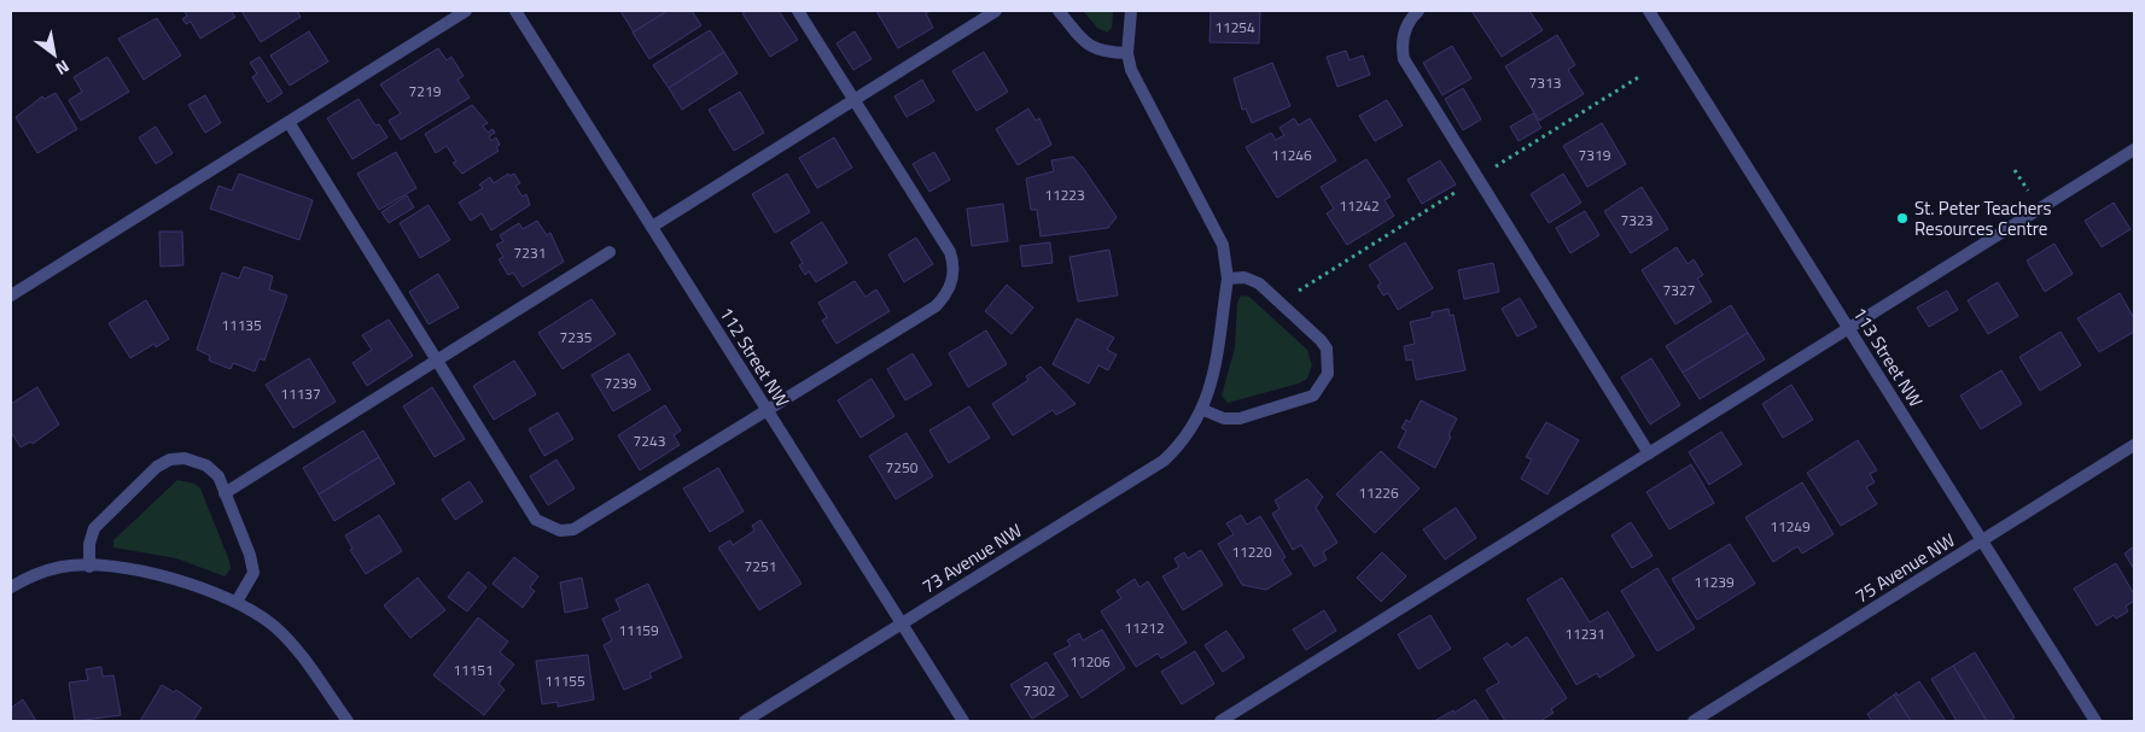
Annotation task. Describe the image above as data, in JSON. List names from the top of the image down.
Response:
{
  "streets": {
    "street": [
      "112 Street NW",
      "113 Street NW",
      "73 Avenue NW",
      "75 Avenue NW"
    ]
  },
  "crossings": [
    ["112 Street NW", "73 Avenue NW"],
    ["113 Street NW", "75 Avenue NW"]
  ],
  "places": ["St. Peter Teachers Resources Centre"],
  "house_numbers": [
    "11254",
    "7313",
    "7219",
    "11246",
    "7319",
    "11223",
    "11242",
    "7323",
    "7231",
    "7327",
    "11135",
    "7235",
    "7239",
    "11137",
    "7243",
    "7250",
    "11226",
    "11249",
    "11220",
    "7251",
    "11239",
    "11212",
    "11159",
    "11231",
    "11206",
    "11151",
    "11155",
    "7302"
  ],
  "north": "bottom right"
}
